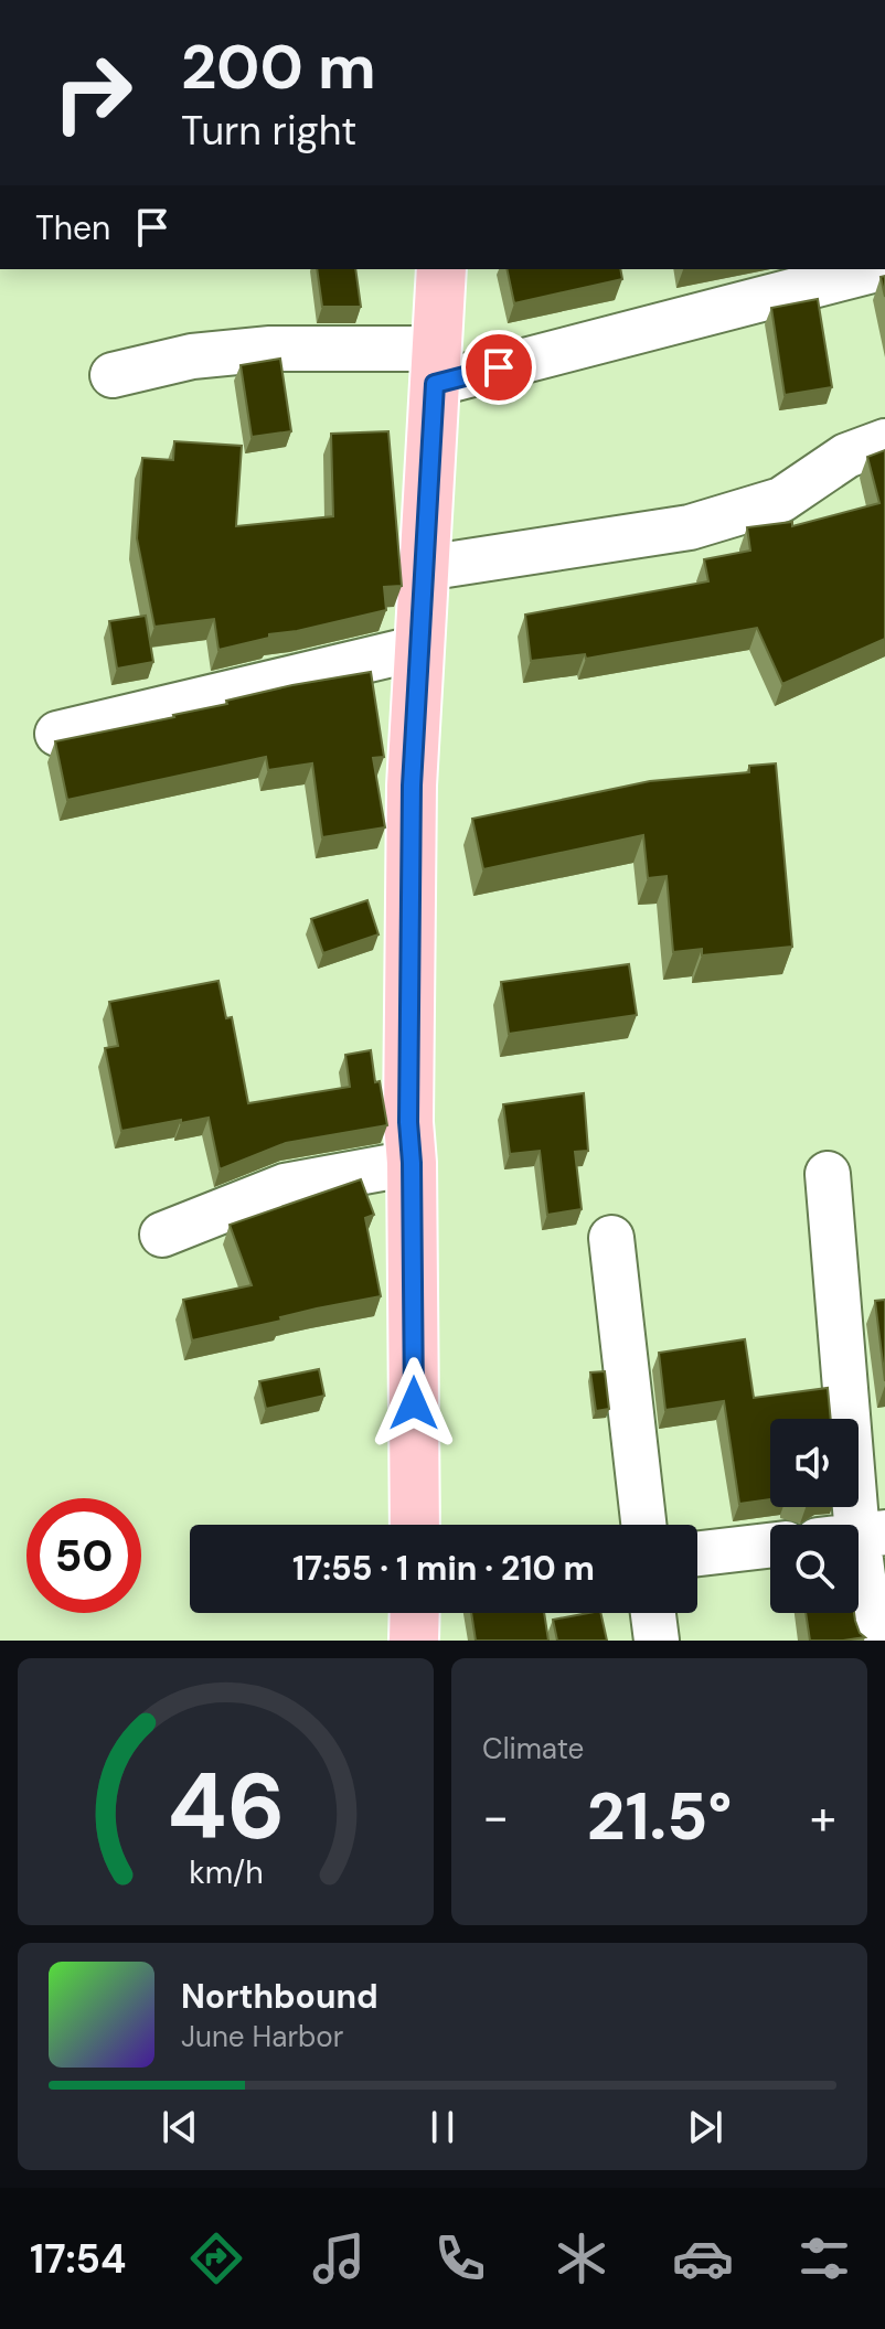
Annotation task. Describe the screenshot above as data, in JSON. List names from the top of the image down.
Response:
{
  "page": {
    "turn": ["200 m", "Turn right"],
    "then": "Then",
    "limit": "50",
    "trip": "17:55 · 1 min · 210 m",
    "tile": "Climate",
    "heat": ["−", "21.5°", "+"],
    "song": ["Northbound", "June Harbor"],
    "tabs": "17:54",
    "gauge": ["46", "km/h"]
  }
}
